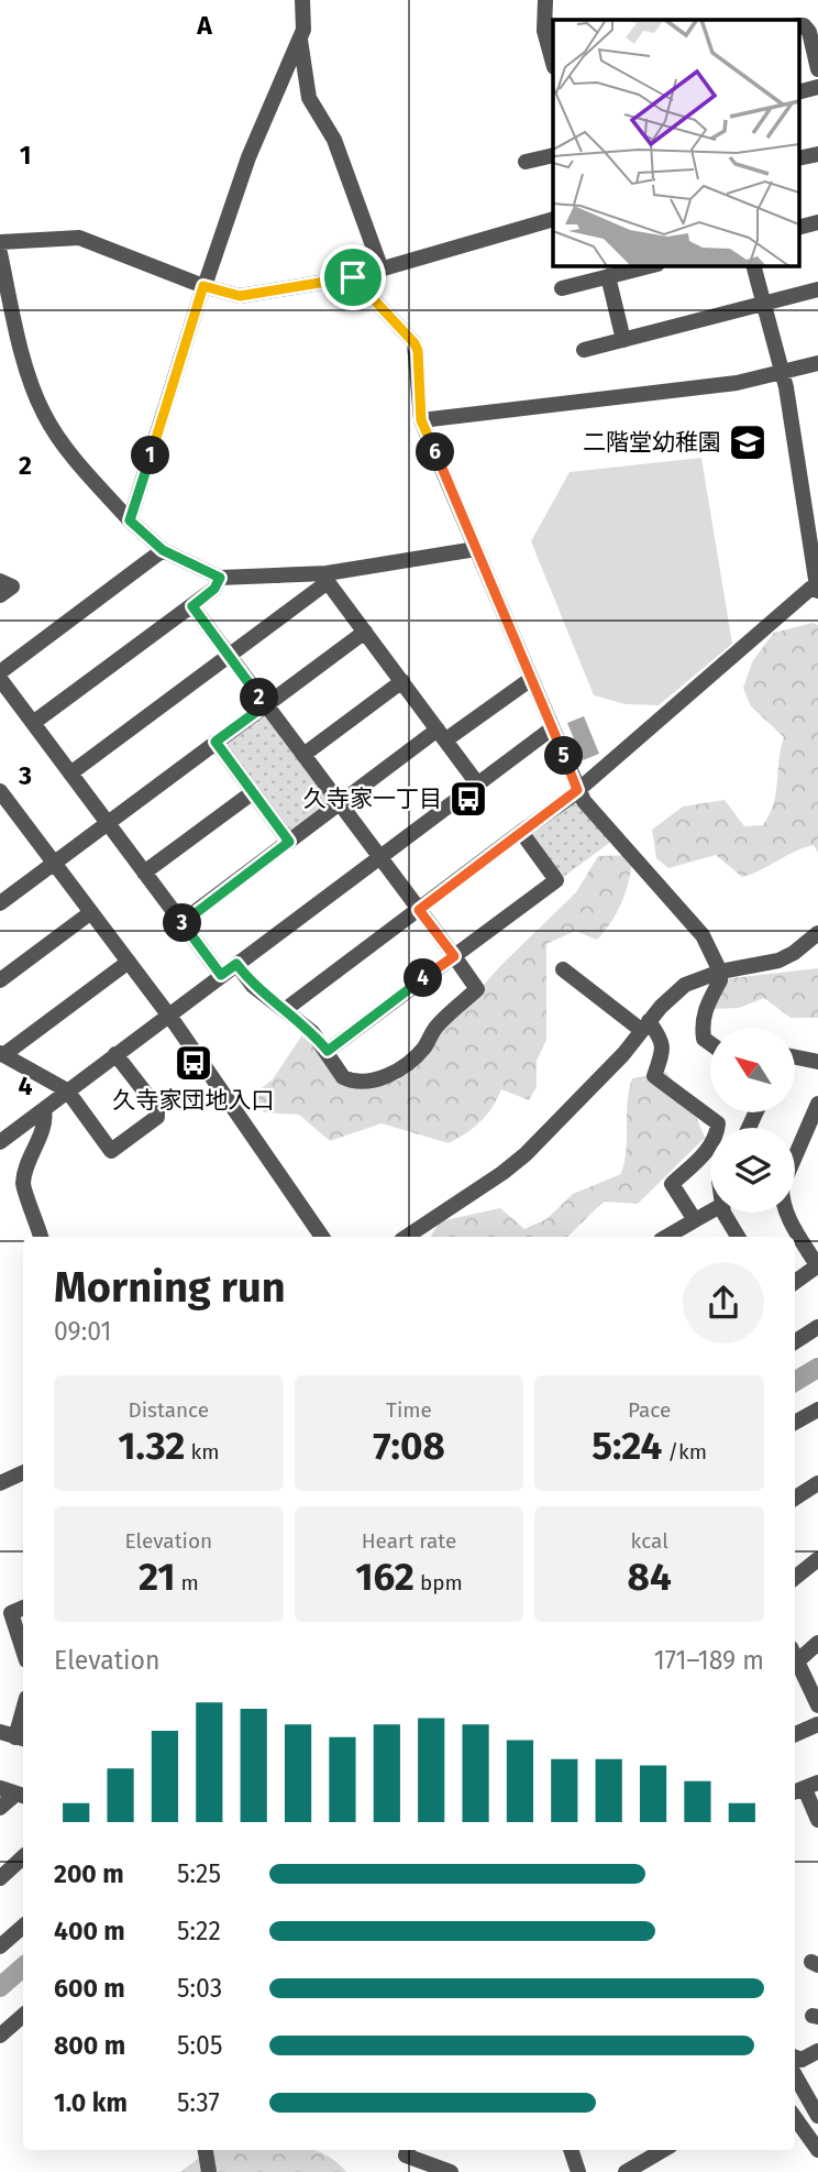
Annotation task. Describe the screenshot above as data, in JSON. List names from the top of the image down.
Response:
{
  "places": {
    "school or university": ["二階堂幼稚園"],
    "bus stop": ["久寺家一丁目", "久寺家団地入口"]
  },
  "north": "top left",
  "page": {
    "pins": [
      "6",
      "1",
      "2",
      "5",
      "3",
      "4"
    ],
    "heading": ["Morning run", "09:01"],
    "stats": [
      ["Distance", "1.32 km"],
      ["Time", "7:08"],
      ["Pace", "5:24 /km"],
      ["Elevation", "21 m"],
      ["Heart rate", "162 bpm"],
      ["kcal", "84"]
    ],
    "chart": ["Elevation", "171–189 m"],
    "list": [
      {
        "name": "200 m",
        "note": "5:25"
      },
      {
        "name": "400 m",
        "note": "5:22"
      },
      {
        "name": "600 m",
        "note": "5:03"
      },
      {
        "name": "800 m",
        "note": "5:05"
      },
      {
        "name": "1.0 km",
        "note": "5:37"
      }
    ]
  },
  "grid": {
    "columns": ["A"],
    "rows": [
      "1",
      "2",
      "3",
      "4"
    ]
  }
}
